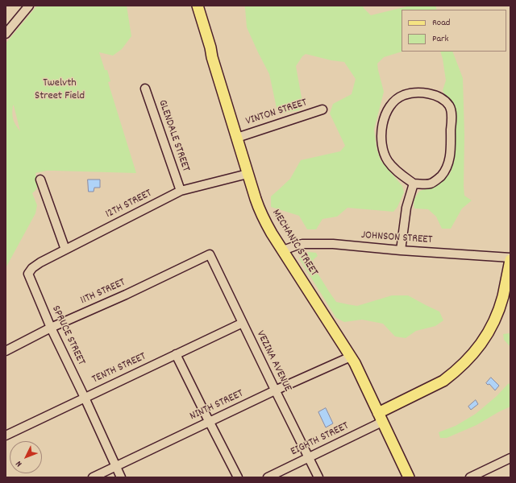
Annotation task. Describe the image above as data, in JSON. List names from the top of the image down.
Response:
{
  "streets": {
    "main road": ["MECHANIC STREET"],
    "street": [
      "VINTON STREET",
      "GLENDALE STREET",
      "12TH STREET",
      "JOHNSON STREET",
      "11TH STREET",
      "SPRUCE STREET",
      "VEZINA AVENUE",
      "TENTH STREET",
      "NINTH STREET",
      "EIGHTH STREET"
    ]
  },
  "crossings": [
    ["VINTON STREET", "MECHANIC STREET"],
    ["GLENDALE STREET", "12TH STREET"],
    ["12TH STREET", "MECHANIC STREET"],
    ["12TH STREET", "SPRUCE STREET"],
    ["JOHNSON STREET", "MECHANIC STREET"],
    ["MECHANIC STREET", "NINTH STREET"],
    ["MECHANIC STREET", "EIGHTH STREET"],
    ["11TH STREET", "SPRUCE STREET"],
    ["11TH STREET", "VEZINA AVENUE"],
    ["SPRUCE STREET", "TENTH STREET"],
    ["SPRUCE STREET", "NINTH STREET"],
    ["VEZINA AVENUE", "TENTH STREET"],
    ["VEZINA AVENUE", "NINTH STREET"],
    ["VEZINA AVENUE", "EIGHTH STREET"]
  ],
  "parks": ["Twelvth Street Field"],
  "legend": ["Road", "Park"],
  "north": "bottom left"
}
